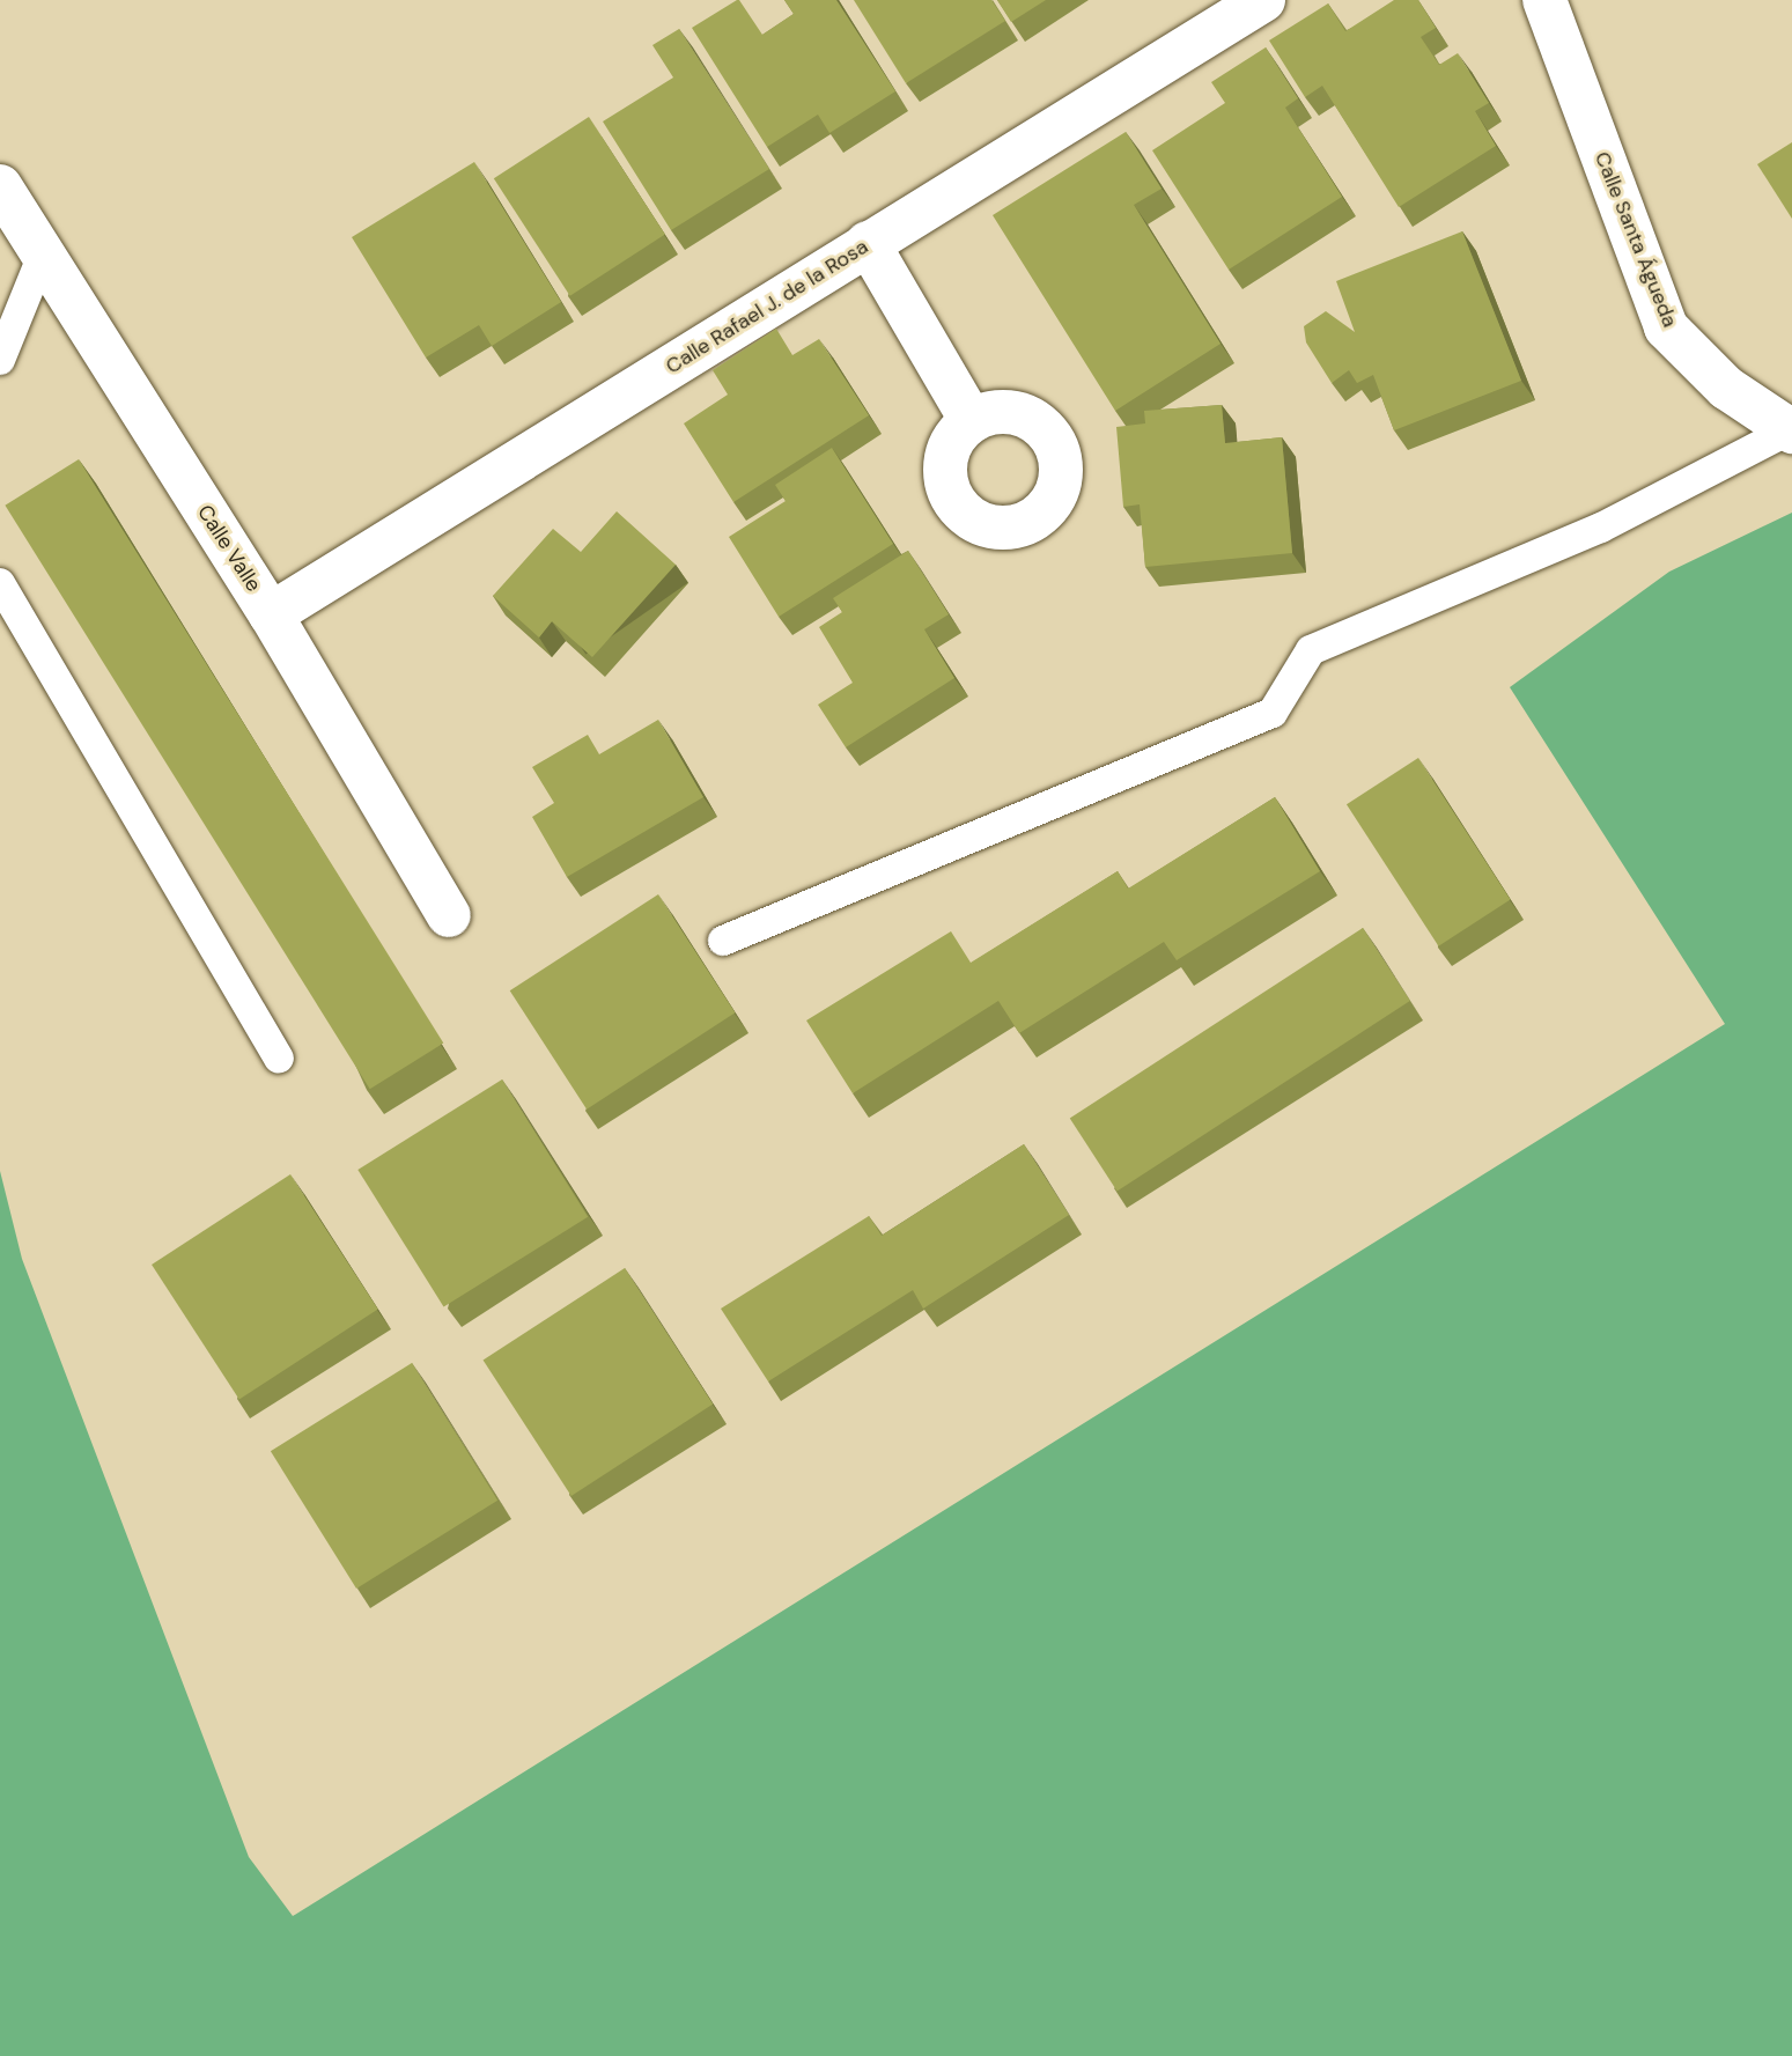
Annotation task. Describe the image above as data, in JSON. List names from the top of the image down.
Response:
{
  "streets": {
    "street": ["Calle Santa Águeda", "Calle Rafael J. de la Rosa", "Calle Valle"]
  },
  "crossings": [
    ["Calle Rafael J. de la Rosa", "Calle Valle"]
  ]
}
